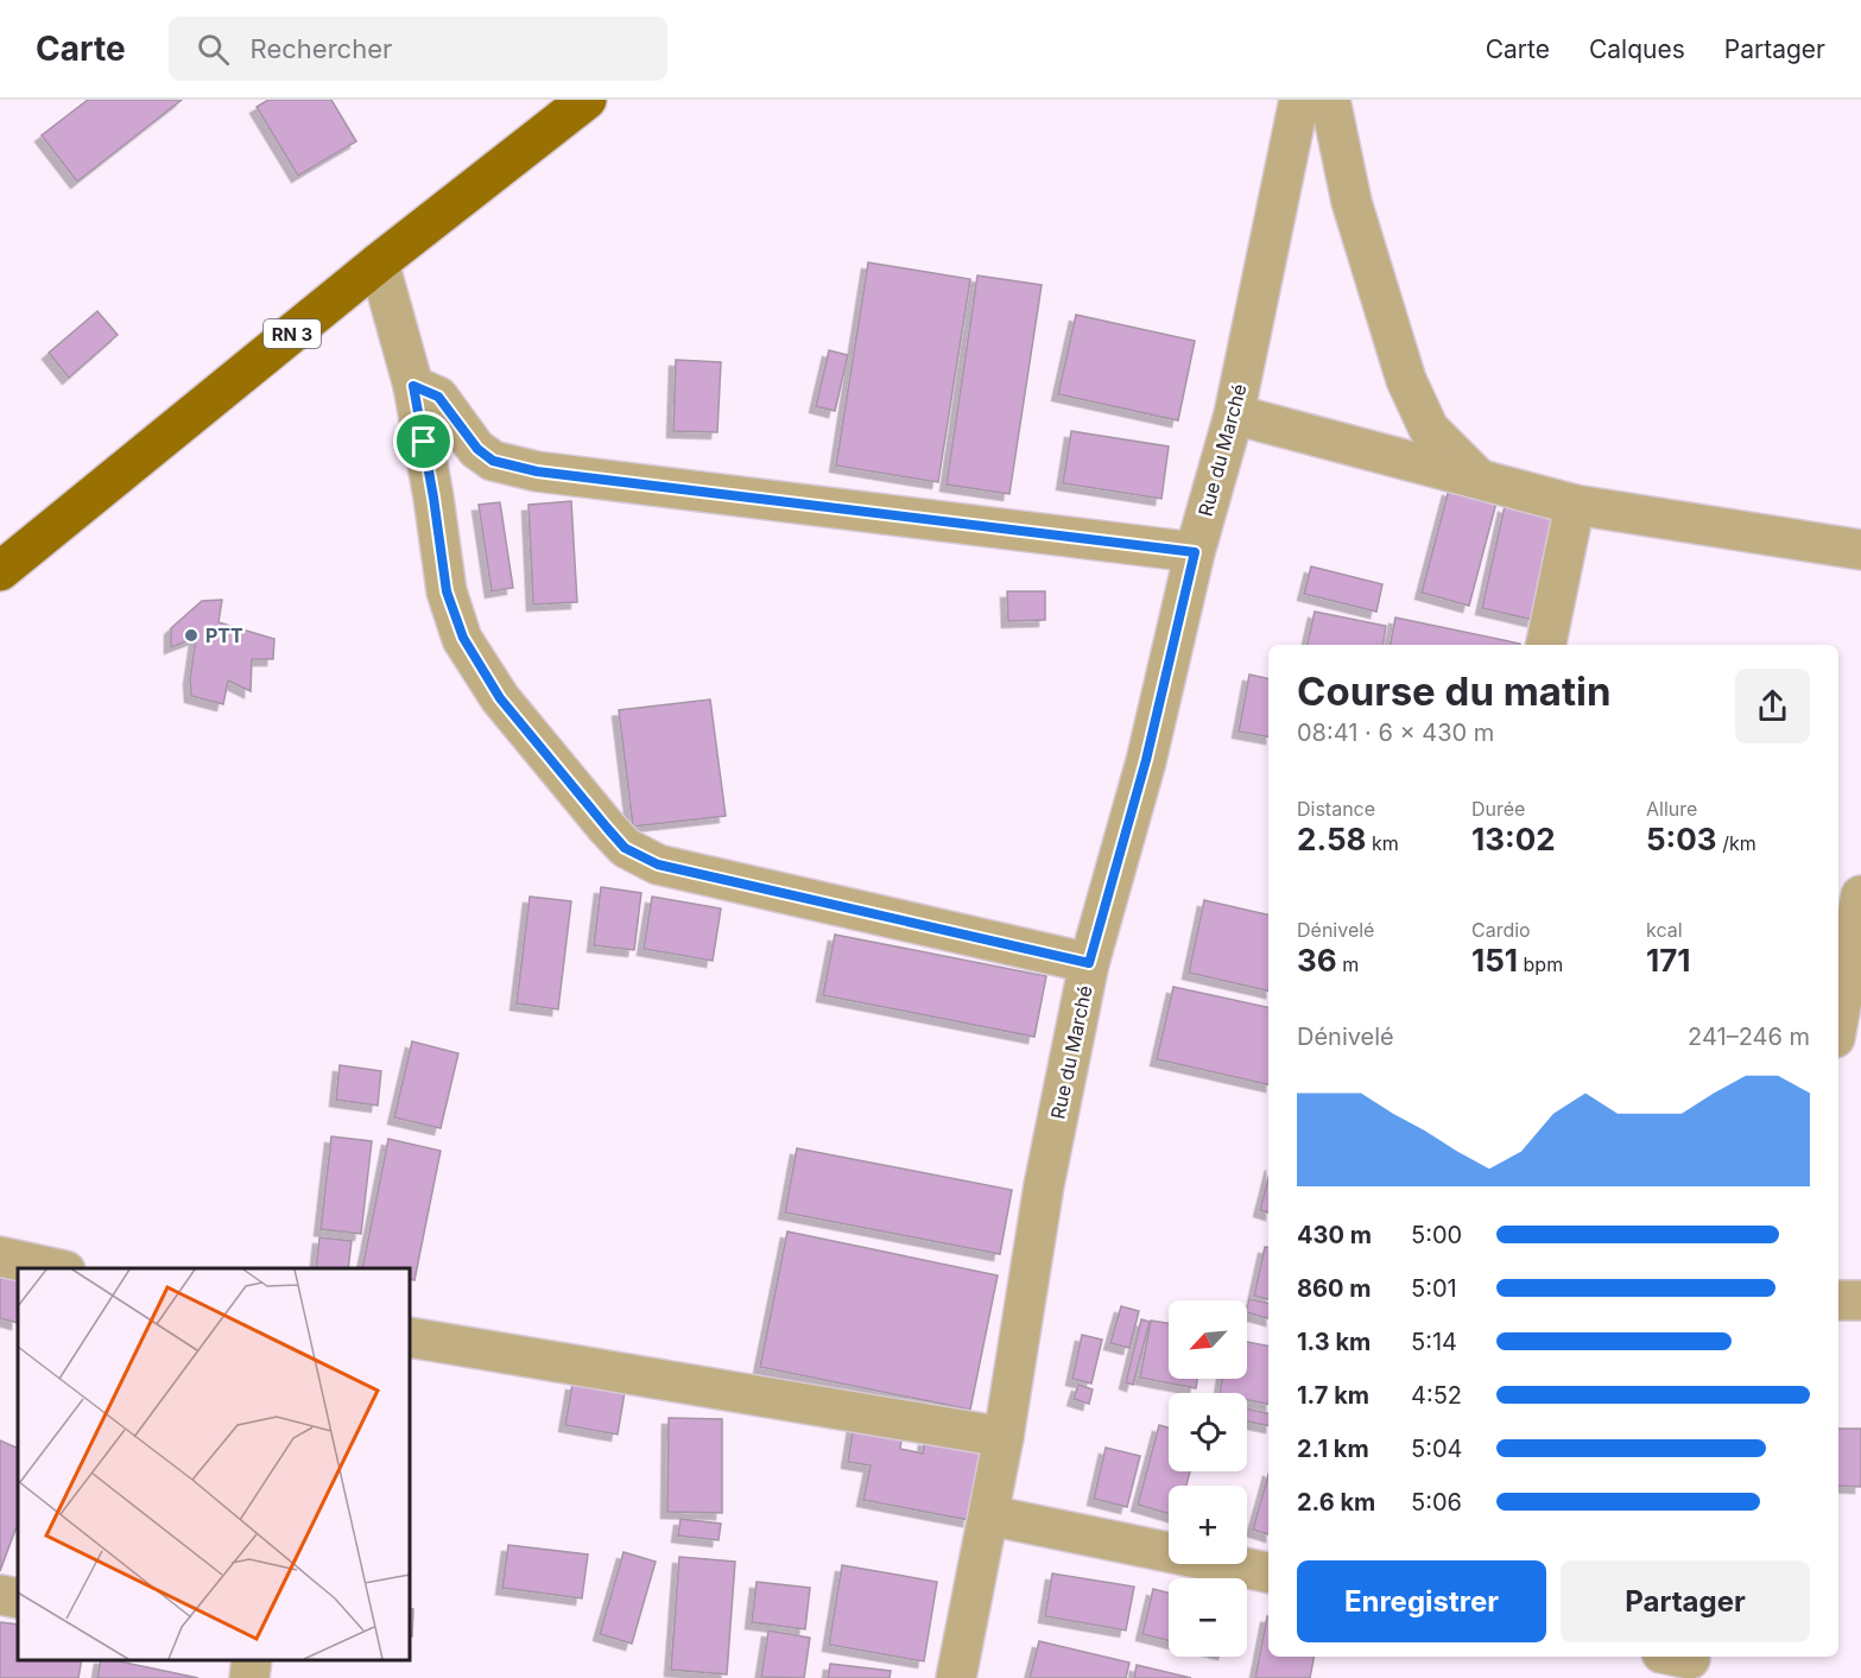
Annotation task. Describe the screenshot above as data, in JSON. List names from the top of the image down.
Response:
{
  "streets": {
    "main road": ["RN 3"],
    "street": ["Rue du Marché"]
  },
  "places": ["PTT"],
  "north": "bottom left",
  "page": {
    "header": "Carte",
    "search": "Rechercher",
    "nav": ["Carte", "Calques", "Partager"],
    "heading": ["Course du matin", "08:41 · 6 × 430 m"],
    "stats": [
      ["Distance", "2.58 km"],
      ["Durée", "13:02"],
      ["Allure", "5:03 /km"],
      ["Dénivelé", "36 m"],
      ["Cardio", "151 bpm"],
      ["kcal", "171"]
    ],
    "chart": ["Dénivelé", "241–246 m"],
    "list": [
      {
        "name": "430 m",
        "note": "5:00"
      },
      {
        "name": "860 m",
        "note": "5:01"
      },
      {
        "name": "1.3 km",
        "note": "5:14"
      },
      {
        "name": "1.7 km",
        "note": "4:52"
      },
      {
        "name": "2.1 km",
        "note": "5:04"
      },
      {
        "name": "2.6 km",
        "note": "5:06"
      }
    ],
    "map_buttons": ["+", "−"],
    "buttons": ["Enregistrer", "Partager"]
  }
}
